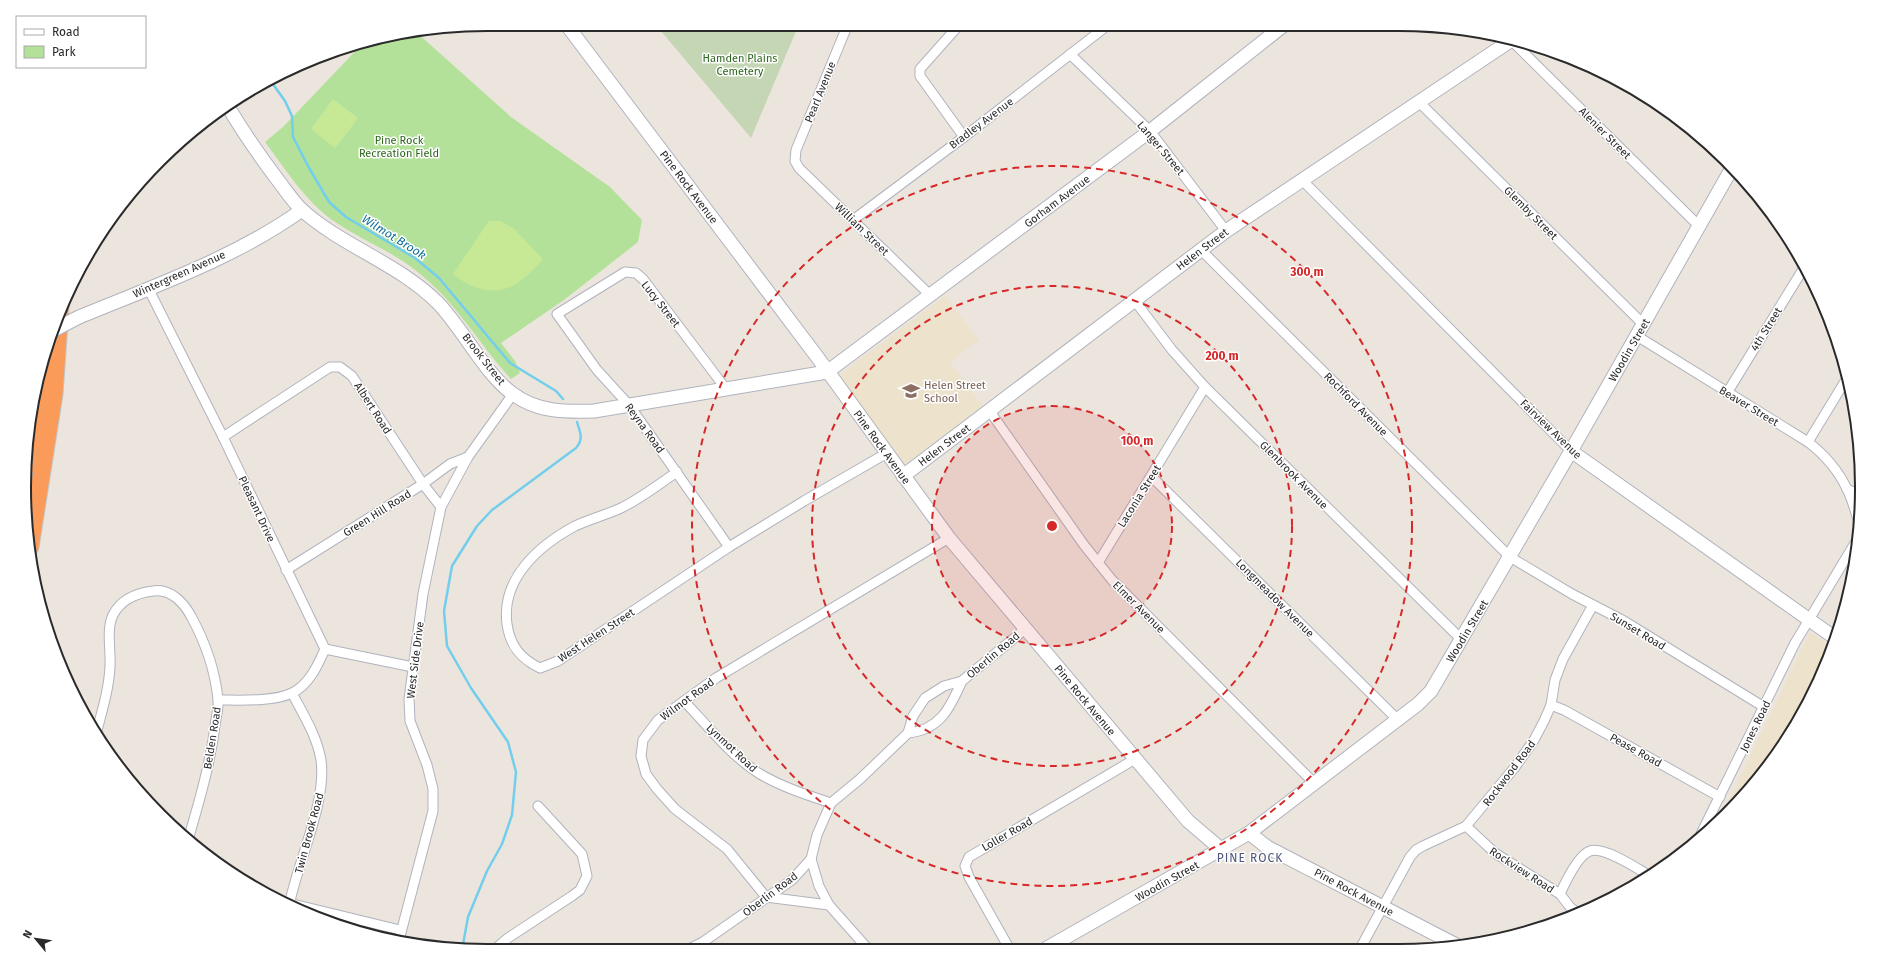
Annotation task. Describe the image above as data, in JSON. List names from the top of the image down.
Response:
{
  "streets": {
    "main road": [
      "Pine Rock Avenue",
      "Gorham Avenue",
      "Helen Street",
      "Wintergreen Avenue",
      "Woodin Street",
      "Brook Street",
      "Fairview Avenue"
    ],
    "street": [
      "Pearl Avenue",
      "Bradley Avenue",
      "Alenier Street",
      "Langer Street",
      "Glemby Street",
      "William Street",
      "Lucy Street",
      "4th Street",
      "Rochford Avenue",
      "Beaver Street",
      "Albert Road",
      "Reyna Road",
      "Glenbrook Avenue",
      "Laconia Street",
      "Pleasant Drive",
      "Green Hill Road",
      "Longmeadow Avenue",
      "Elmer Avenue",
      "Sunset Road",
      "West Helen Street",
      "Oberlin Road",
      "West Side Drive",
      "Wilmot Road",
      "Jones Road",
      "Belden Road",
      "Lynmot Road",
      "Pease Road",
      "Rockwood Road",
      "Twin Brook Road",
      "Loller Road",
      "Rockview Road"
    ]
  },
  "crossings": [
    ["Pearl Avenue", "William Street"],
    ["Bradley Avenue", "Langer Street"],
    ["Bradley Avenue", "William Street"],
    ["Alenier Street", "Woodin Street"],
    ["Langer Street", "Gorham Avenue"],
    ["Langer Street", "Helen Street"],
    ["Pine Rock Avenue", "Gorham Avenue"],
    ["Pine Rock Avenue", "Helen Street"],
    ["Pine Rock Avenue", "Woodin Street"],
    ["Pine Rock Avenue", "Brook Street"],
    ["Pine Rock Avenue", "West Helen Street"],
    ["Pine Rock Avenue", "Oberlin Road"],
    ["Pine Rock Avenue", "Wilmot Road"],
    ["Pine Rock Avenue", "Rockwood Road"],
    ["Pine Rock Avenue", "Loller Road"],
    ["Gorham Avenue", "William Street"],
    ["Gorham Avenue", "Brook Street"],
    ["Glemby Street", "Helen Street"],
    ["Glemby Street", "Woodin Street"],
    ["Glemby Street", "Beaver Street"],
    ["Helen Street", "Rochford Avenue"],
    ["Helen Street", "Fairview Avenue"],
    ["Helen Street", "Glenbrook Avenue"],
    ["Helen Street", "Elmer Avenue"],
    ["Wintergreen Avenue", "Brook Street"],
    ["Wintergreen Avenue", "Pleasant Drive"],
    ["Lucy Street", "Brook Street"],
    ["Lucy Street", "Reyna Road"],
    ["4th Street", "Beaver Street"],
    ["Woodin Street", "Rochford Avenue"],
    ["Woodin Street", "Beaver Street"],
    ["Woodin Street", "Fairview Avenue"],
    ["Woodin Street", "Glenbrook Avenue"],
    ["Woodin Street", "Longmeadow Avenue"],
    ["Woodin Street", "Elmer Avenue"],
    ["Woodin Street", "Sunset Road"],
    ["Brook Street", "Reyna Road"],
    ["Brook Street", "West Side Drive"],
    ["Rochford Avenue", "Sunset Road"],
    ["Albert Road", "Pleasant Drive"],
    ["Albert Road", "Green Hill Road"],
    ["Albert Road", "West Side Drive"],
    ["Reyna Road", "West Helen Street"],
    ["Fairview Avenue", "Jones Road"],
    ["Glenbrook Avenue", "Laconia Street"],
    ["Laconia Street", "Longmeadow Avenue"],
    ["Laconia Street", "Elmer Avenue"],
    ["Pleasant Drive", "Green Hill Road"],
    ["Green Hill Road", "West Side Drive"],
    ["Sunset Road", "Jones Road"],
    ["Sunset Road", "Rockwood Road"],
    ["Oberlin Road", "Wilmot Road"],
    ["Oberlin Road", "Lynmot Road"],
    ["Wilmot Road", "Lynmot Road"],
    ["Jones Road", "Pease Road"],
    ["Pease Road", "Rockwood Road"],
    ["Rockwood Road", "Rockview Road"]
  ],
  "districts": ["PINE ROCK"],
  "water": ["Wilmot Brook"],
  "parks": ["Hamden Plains Cemetery", "Pine Rock Recreation Field"],
  "places": {
    "school or university": ["Helen Street School"]
  },
  "legend": ["Road", "Park"],
  "north": "top left",
  "rings": ["300 m", "200 m", "100 m"]
}
